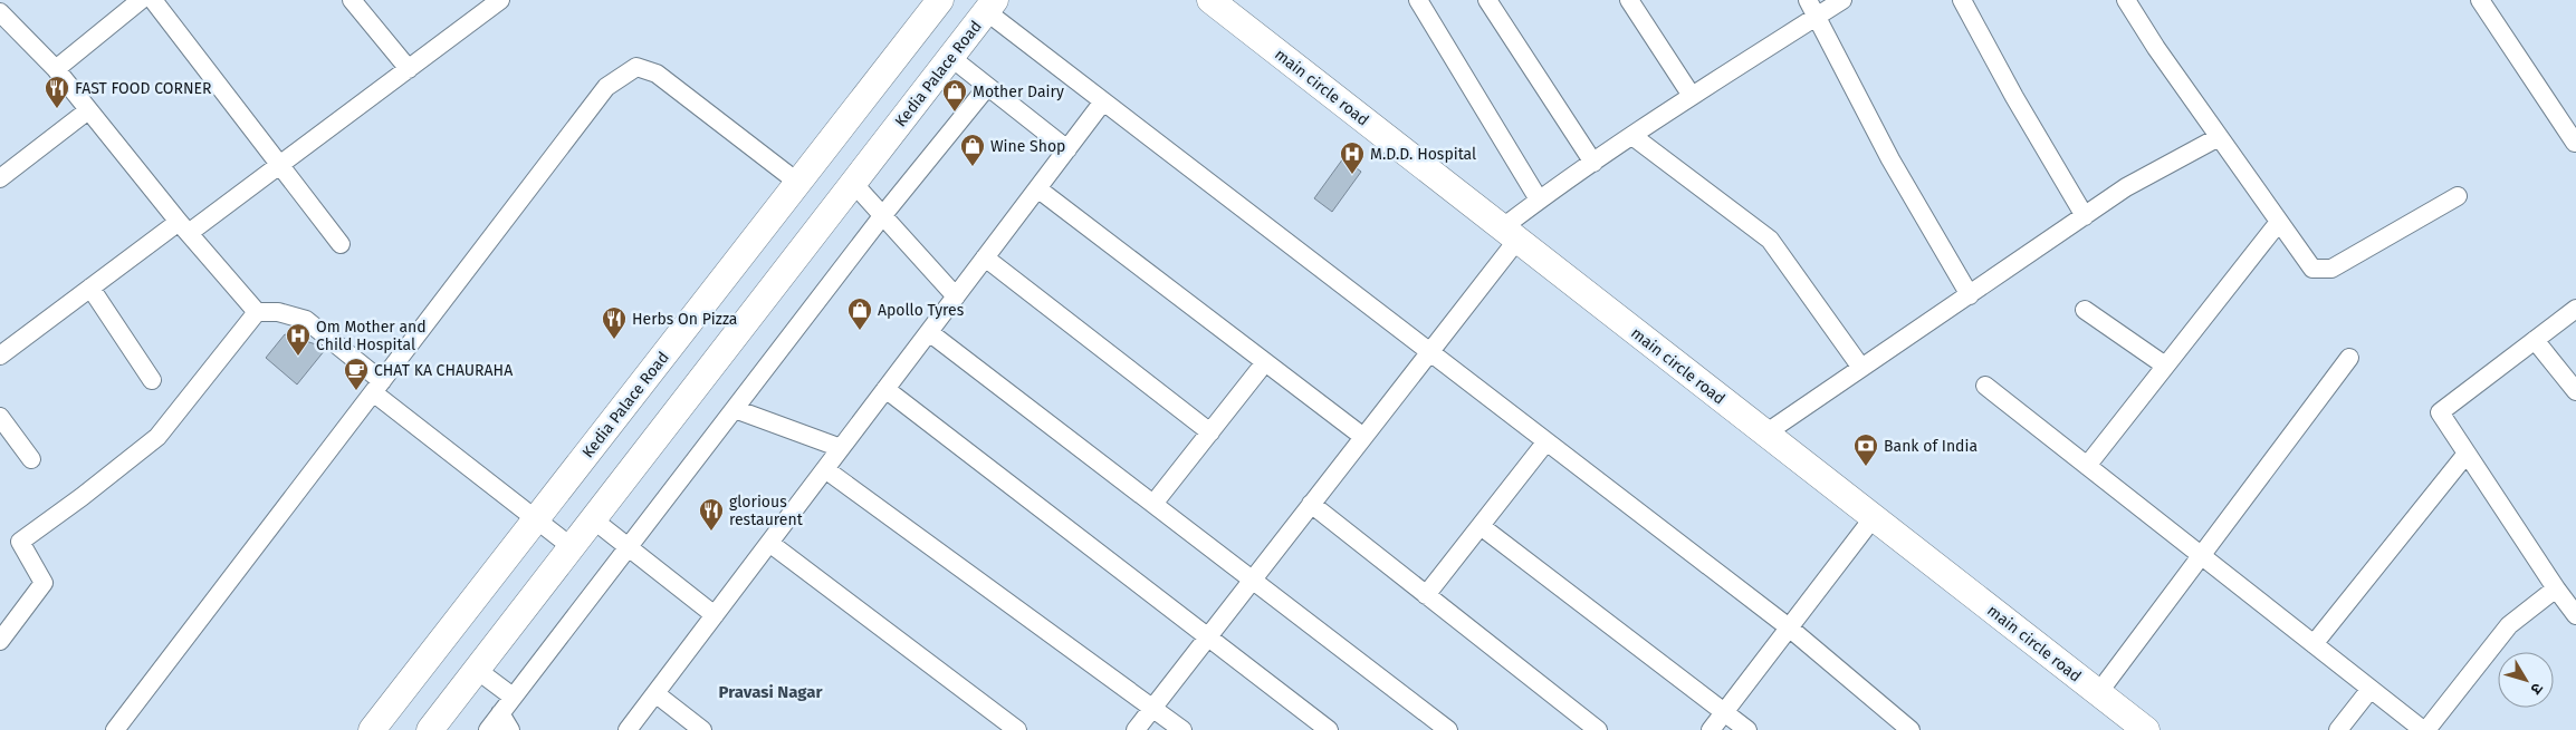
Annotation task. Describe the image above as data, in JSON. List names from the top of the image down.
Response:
{
  "streets": {
    "street": ["Kedia Palace Road", "main circle road"]
  },
  "districts": ["Pravasi Nagar"],
  "places": {
    "restaurant": ["FAST FOOD CORNER", "Herbs On Pizza", "glorious restaurent"],
    "shop": ["Mother Dairy", "Wine Shop", "Apollo Tyres"],
    "hospital": ["M.D.D. Hospital", "Om Mother and Child Hospital"],
    "cafe": ["CHAT KA CHAURAHA"],
    "bank": ["Bank of India"]
  },
  "north": "bottom right"
}
